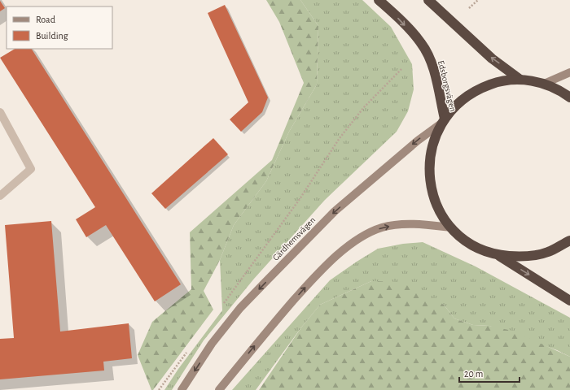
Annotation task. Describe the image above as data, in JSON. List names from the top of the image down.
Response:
{
  "streets": {
    "highway": ["Edsborgsvägen"],
    "main road": ["Gärdhemsvägen"]
  },
  "crossings": [
    ["Edsborgsvägen", "Gärdhemsvägen"]
  ],
  "legend": ["Road", "Building"],
  "scale_bar": "20 m"
}
